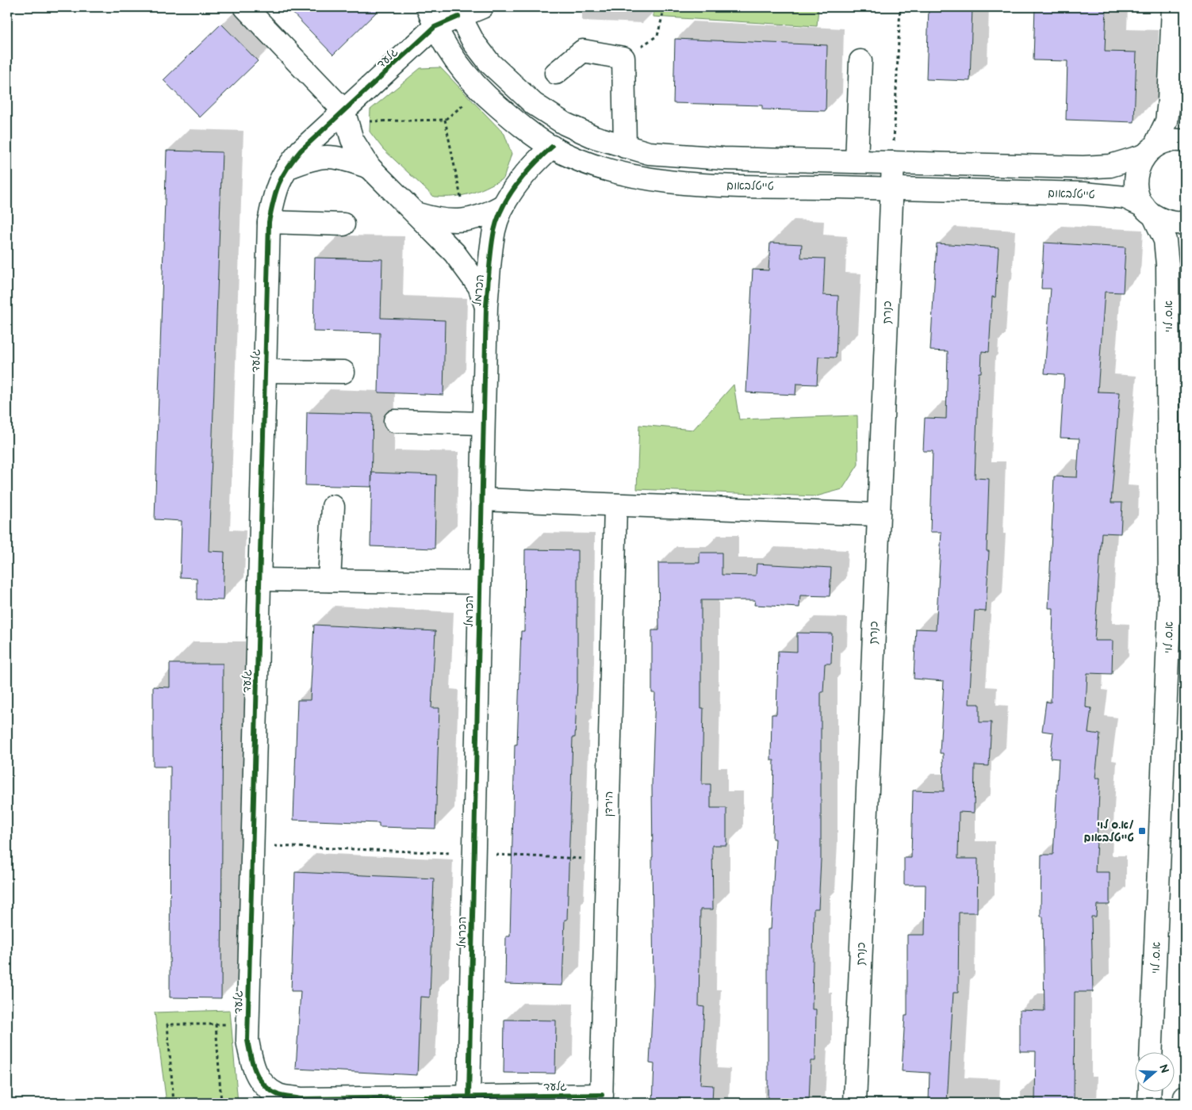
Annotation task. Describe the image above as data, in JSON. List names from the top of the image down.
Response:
{
  "streets": {
    "street": [
      "גלעד",
      "טייטלבאום",
      "הכרמל",
      "כנרת",
      "א.ס. לוי",
      "הירדן"
    ]
  },
  "crossings": [
    ["גלעד", "טייטלבאום"],
    ["גלעד", "הכרמל"],
    ["גלעד", "הירדן"],
    ["טייטלבאום", "הכרמל"],
    ["טייטלבאום", "כנרת"],
    ["טייטלבאום", "א.ס. לוי"]
  ],
  "places": {
    "transit": ["א.ס לוי/ טייטלבאום"]
  },
  "north": "right"
}
